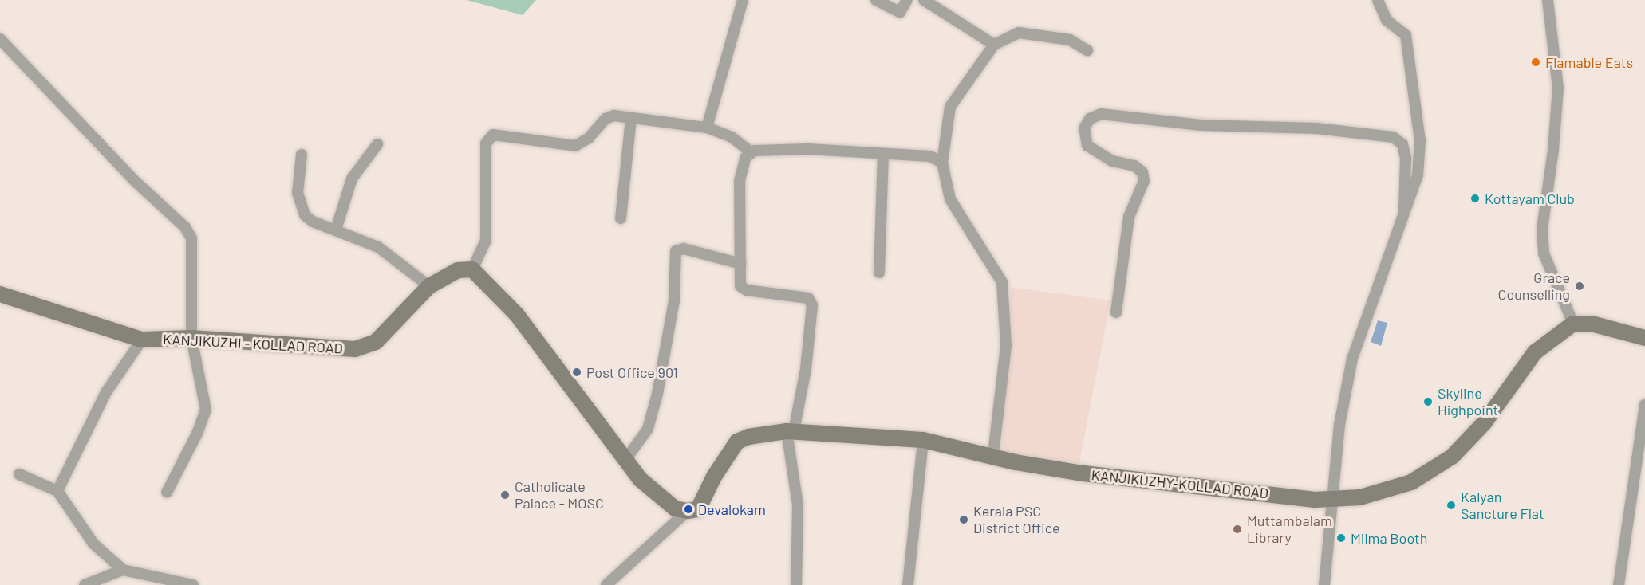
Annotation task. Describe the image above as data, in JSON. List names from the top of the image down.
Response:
{
  "streets": {
    "main road": ["KANJIKUZHI - KOLLAD ROAD", "KANJIKUZHY-KOLLAD ROAD"]
  },
  "places": [
    "Flamable Eats",
    "Kottayam Club",
    "Grace Counselling",
    "Post Office 901",
    "Skyline Highpoint",
    "Catholicate Palace - MOSC",
    "Kalyan Sancture Flat",
    "Devalokam",
    "Kerala PSC District Office",
    "Muttambalam Library",
    "Milma Booth"
  ]
}
